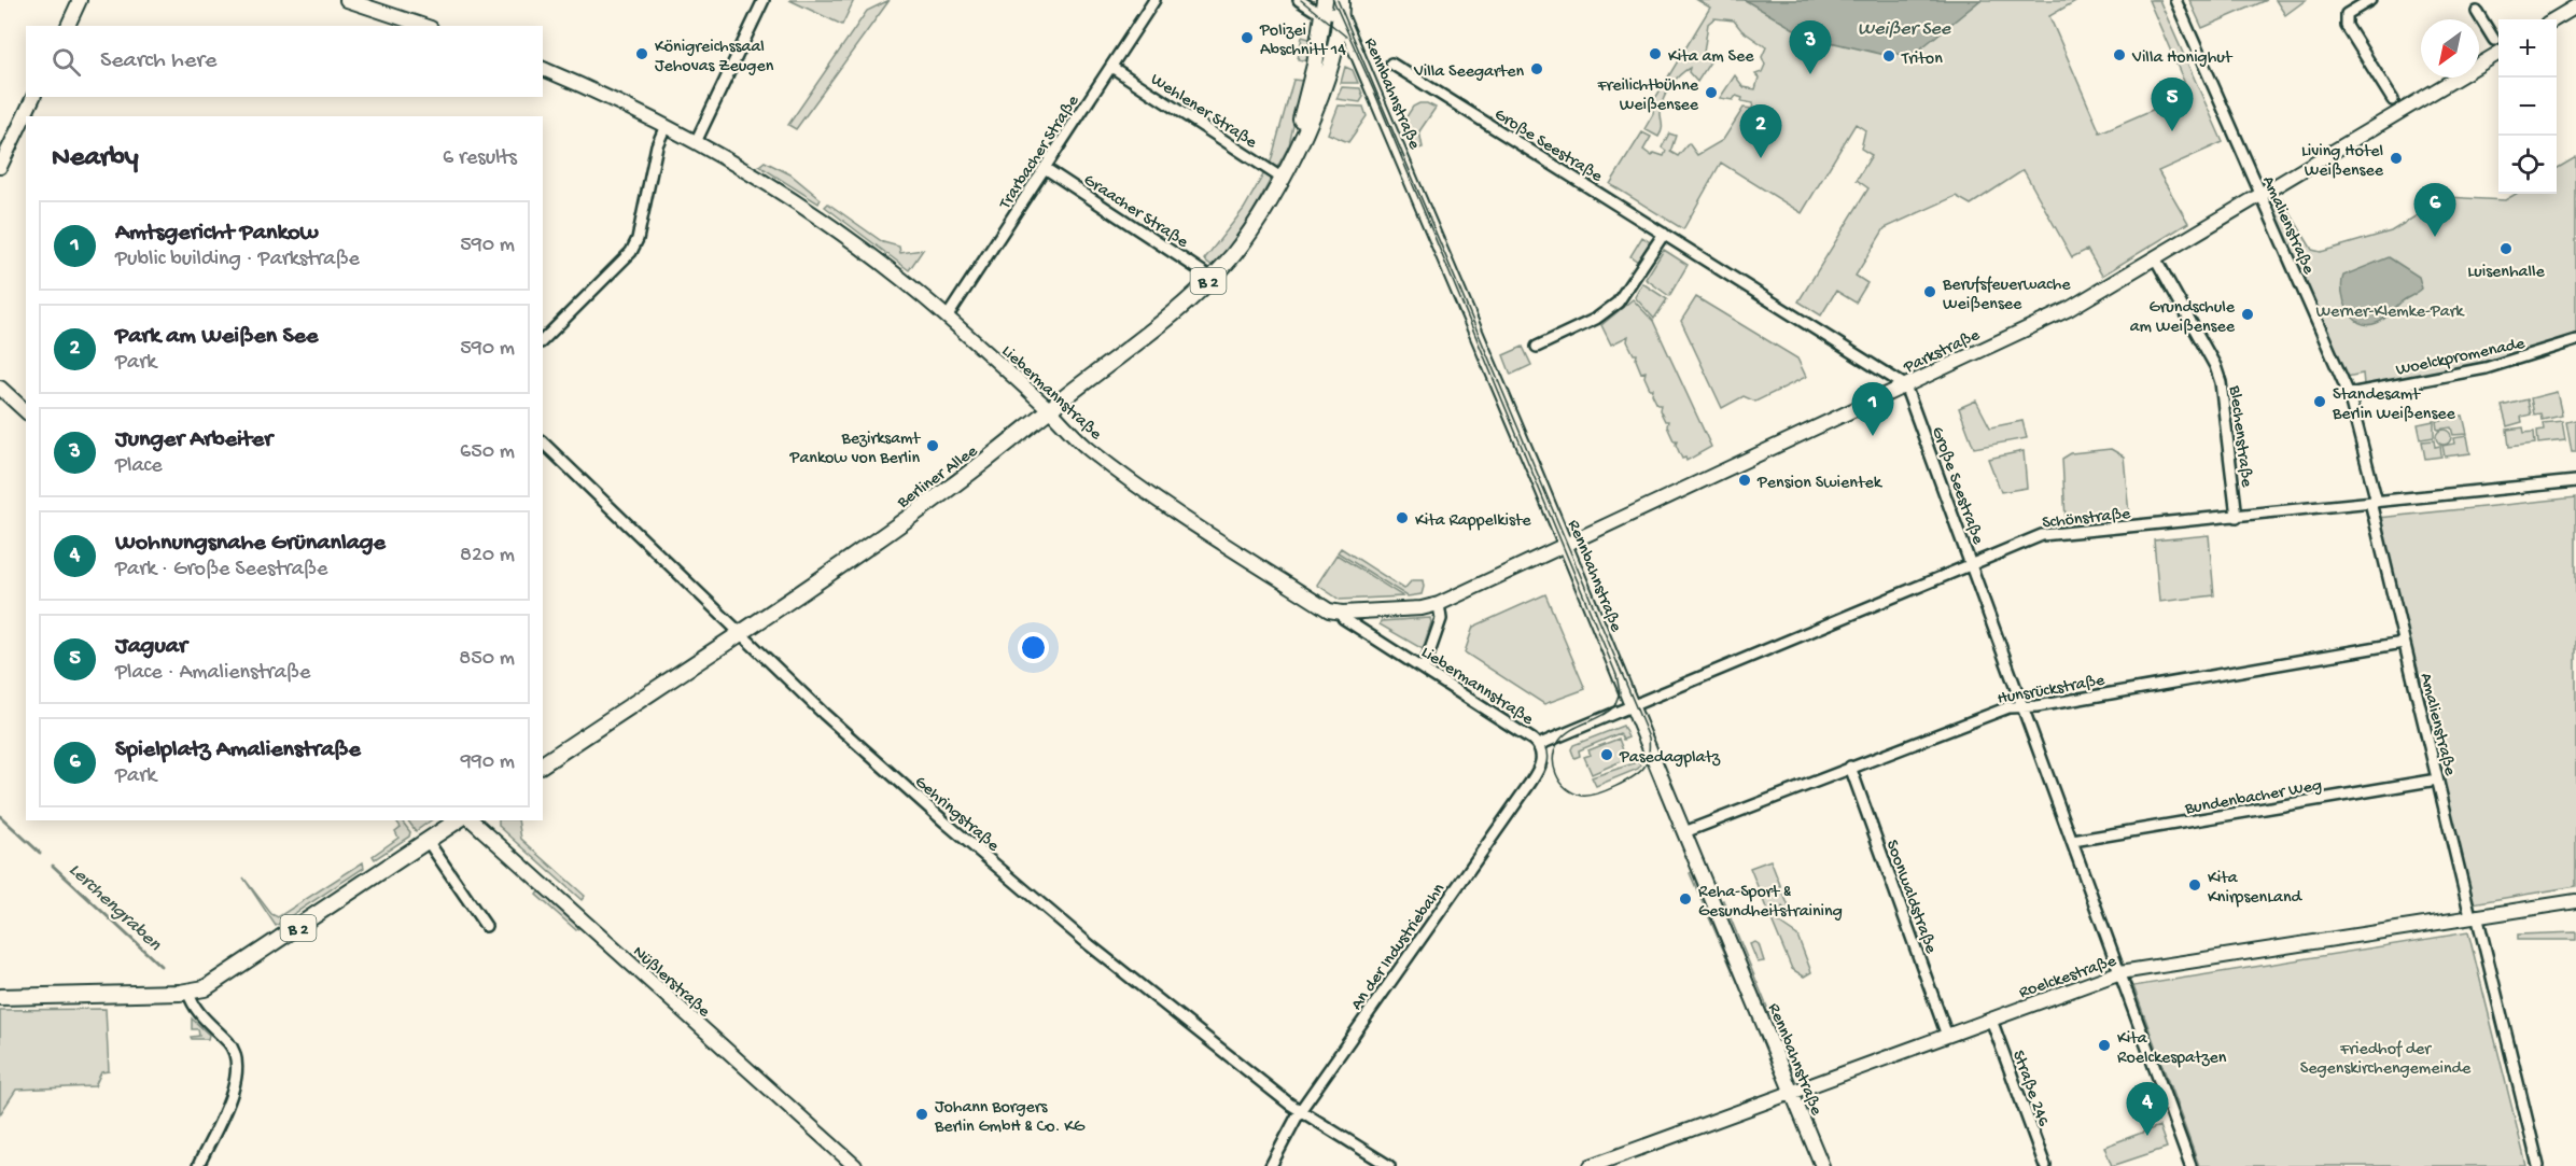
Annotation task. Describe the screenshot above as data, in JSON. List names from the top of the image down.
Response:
{
  "streets": {
    "main road": ["Rennbahnstraße", "B 2", "Berliner Allee"],
    "street": [
      "Wehlener Straße",
      "Große Seestraße",
      "Trarbacher Straße",
      "Graacher Straße",
      "Amalienstraße",
      "Parkstraße",
      "Woelckpromenade",
      "Liebermannstraße",
      "Blechenstraße",
      "Schönstraße",
      "Hunsrückstraße",
      "Bundenbacher Weg",
      "Gehringstraße",
      "Soonwaldstraße",
      "An der Industriebahn",
      "Roelckestraße",
      "Nüßlerstraße",
      "Straße 246"
    ]
  },
  "crossings": [
    ["Rennbahnstraße", "Parkstraße"],
    ["Rennbahnstraße", "Berliner Allee"],
    ["Rennbahnstraße", "Schönstraße"],
    ["Rennbahnstraße", "Hunsrückstraße"],
    ["Rennbahnstraße", "Roelckestraße"],
    ["Wehlener Straße", "Trarbacher Straße"],
    ["Wehlener Straße", "Berliner Allee"],
    ["Große Seestraße", "Parkstraße"],
    ["Große Seestraße", "Schönstraße"],
    ["Große Seestraße", "Hunsrückstraße"],
    ["Große Seestraße", "Bundenbacher Weg"],
    ["Große Seestraße", "Roelckestraße"],
    ["Trarbacher Straße", "Graacher Straße"],
    ["Trarbacher Straße", "Liebermannstraße"],
    ["Graacher Straße", "Berliner Allee"],
    ["Amalienstraße", "Parkstraße"],
    ["Amalienstraße", "Woelckpromenade"],
    ["Amalienstraße", "Schönstraße"],
    ["Amalienstraße", "Hunsrückstraße"],
    ["Amalienstraße", "Bundenbacher Weg"],
    ["Amalienstraße", "Roelckestraße"],
    ["Parkstraße", "Liebermannstraße"],
    ["Parkstraße", "Blechenstraße"],
    ["Liebermannstraße", "Berliner Allee"],
    ["Liebermannstraße", "An der Industriebahn"],
    ["Blechenstraße", "Schönstraße"],
    ["Berliner Allee", "Gehringstraße"],
    ["Hunsrückstraße", "Soonwaldstraße"],
    ["Gehringstraße", "An der Industriebahn"],
    ["Soonwaldstraße", "Roelckestraße"],
    ["Roelckestraße", "Straße 246"]
  ],
  "water": ["Weißer See", "Lerchengraben"],
  "parks": ["Werner-Klemke-Park", "Friedhof der Segenskirchengemeinde"],
  "places": [
    "Polizei Abschnitt 14",
    "Königreichssaal Jehovas Zeugen",
    "Kita am See",
    "Villa Honighut",
    "Triton",
    "Villa Seegarten",
    "Freilichtbühne Weißensee",
    "Living Hotel Weißensee",
    "Luisenhalle",
    "Berufsfeuerwache Weißensee",
    "Grundschule am Weißensee",
    "Standesamt Berlin Weißensee",
    "Bezirksamt Pankow von Berlin",
    "Pension Swientek",
    "Kita Rappelkiste",
    "Pasedagplatz",
    "Kita KnirpsenLand",
    "Reha-Sport & Gesundheitstraining",
    "Kita Roelckespatzen",
    "Johann Borgers Berlin GmbH & Co. KG"
  ],
  "north": "bottom left",
  "page": {
    "map_buttons": ["+", "−"],
    "pins": [
      "3",
      "5",
      "2",
      "6",
      "1",
      "4"
    ],
    "search": "Search here",
    "heading": ["Nearby", "6 results"],
    "list": [
      {
        "mark": "1",
        "name": "Amtsgericht Pankow",
        "note": "Public building · Parkstraße",
        "value": "590 m"
      },
      {
        "mark": "2",
        "name": "Park am Weißen See",
        "note": "Park",
        "value": "590 m"
      },
      {
        "mark": "3",
        "name": "Junger Arbeiter",
        "note": "Place",
        "value": "650 m"
      },
      {
        "mark": "4",
        "name": "Wohnungsnahe Grünanlage",
        "note": "Park · Große Seestraße",
        "value": "820 m"
      },
      {
        "mark": "5",
        "name": "Jaguar",
        "note": "Place · Amalienstraße",
        "value": "850 m"
      },
      {
        "mark": "6",
        "name": "Spielplatz Amalienstraße",
        "note": "Park",
        "value": "990 m"
      }
    ]
  }
}
